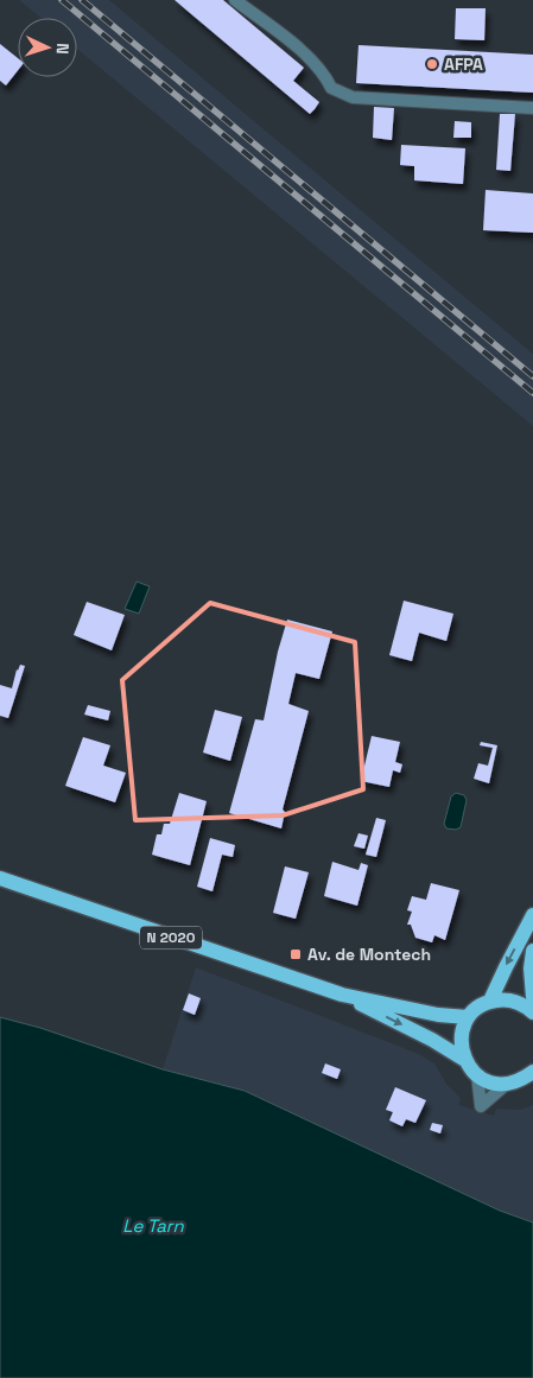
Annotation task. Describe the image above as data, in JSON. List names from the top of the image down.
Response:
{
  "streets": {
    "main road": ["N 2020"]
  },
  "water": ["Le Tarn"],
  "places": {
    "other": ["AFPA"],
    "transit": ["Av. de Montech"]
  },
  "north": "right"
}
